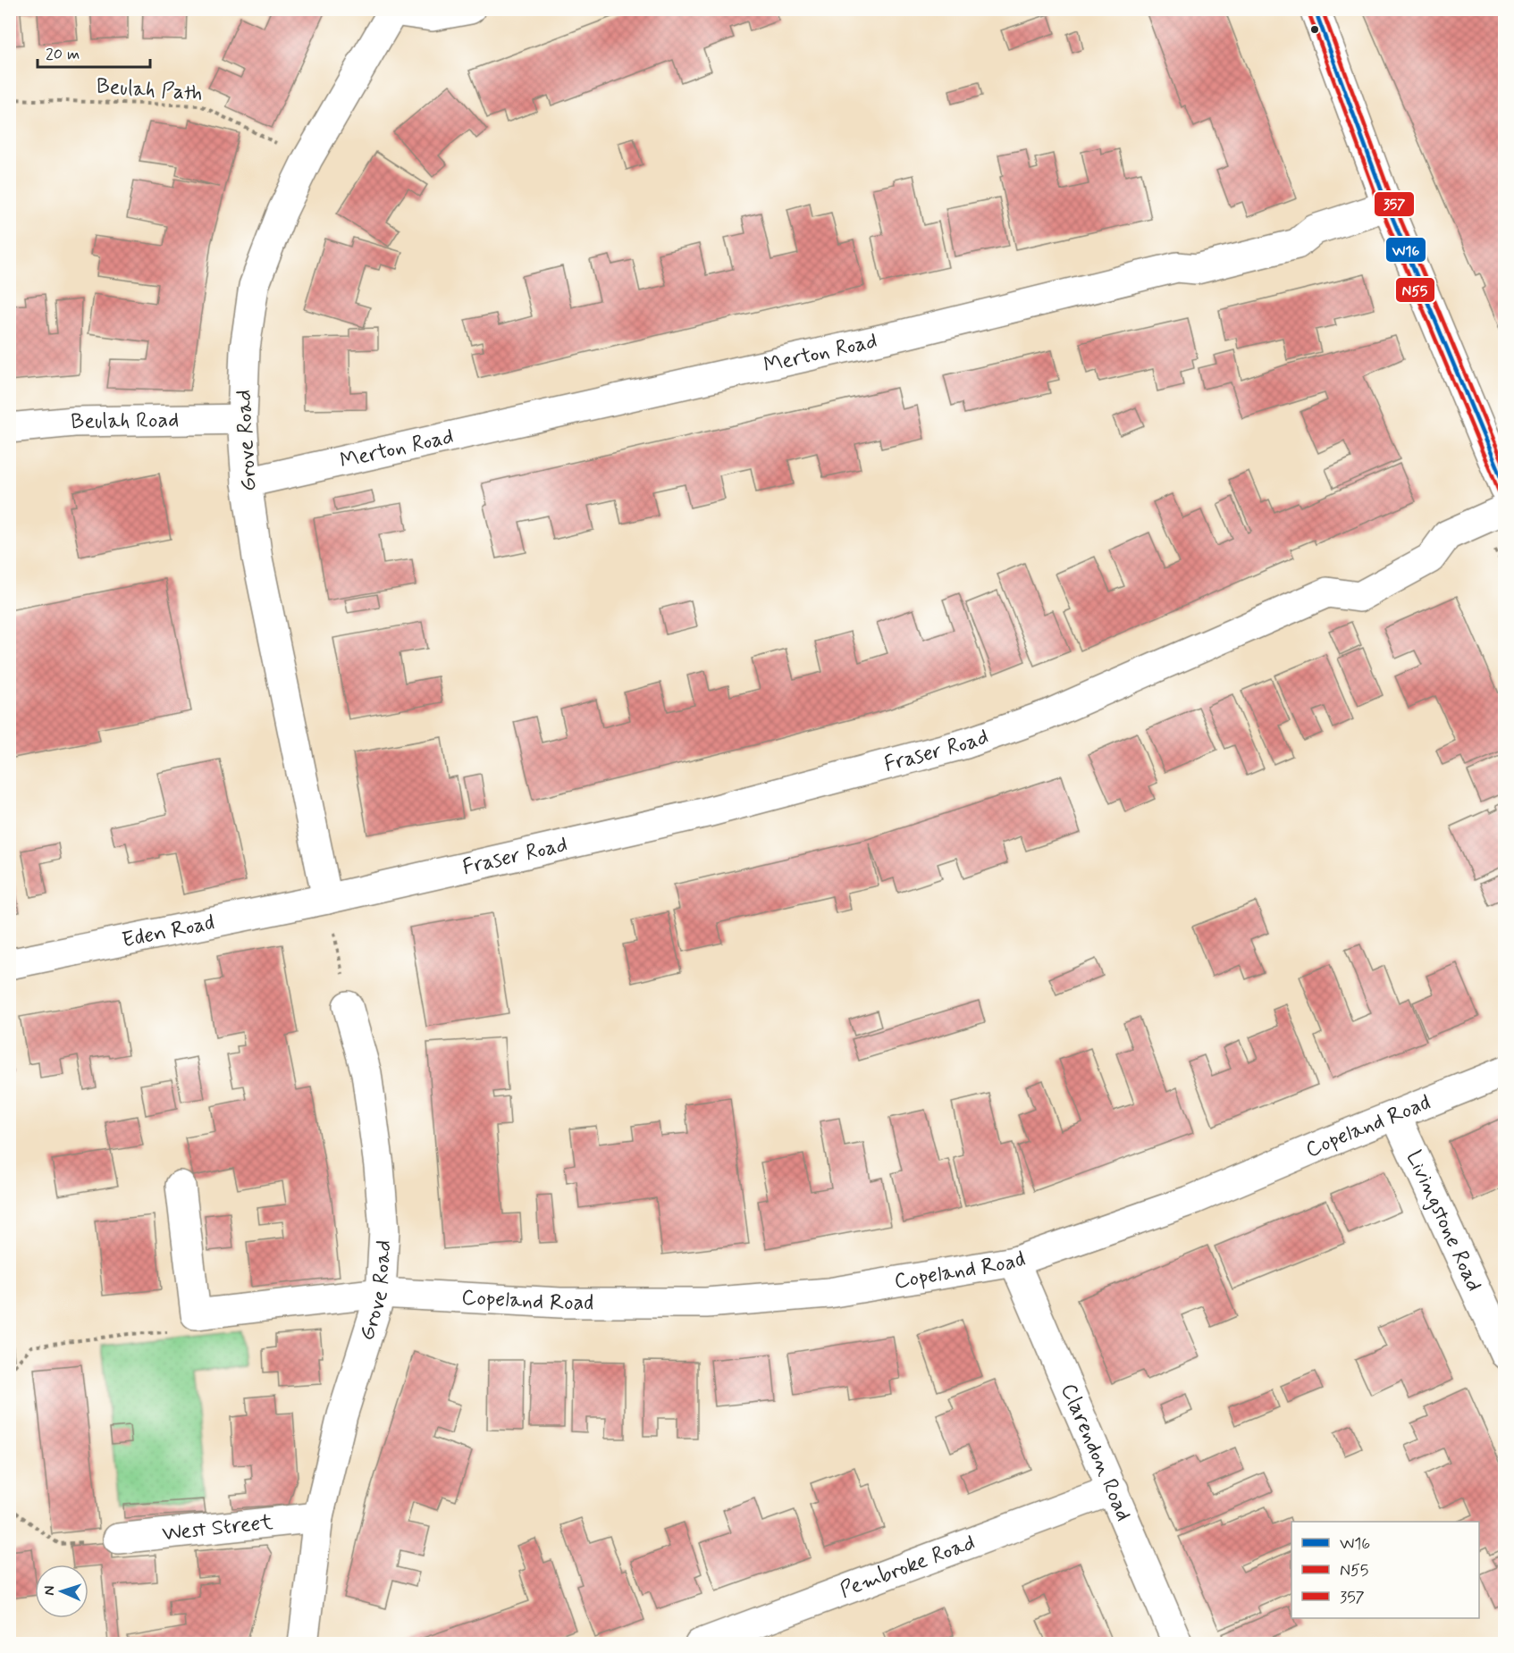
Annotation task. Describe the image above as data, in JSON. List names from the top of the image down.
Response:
{
  "streets": {
    "street": [
      "Merton Road",
      "Beulah Road",
      "Grove Road",
      "Fraser Road",
      "Eden Road",
      "Copeland Road",
      "Livingstone Road",
      "Clarendon Road",
      "West Street",
      "Pembroke Road"
    ],
    "path": ["Beulah Path"]
  },
  "crossings": [
    ["Beulah Path", "Grove Road"],
    ["Merton Road", "Grove Road"],
    ["Beulah Road", "Grove Road"],
    ["Grove Road", "Fraser Road"],
    ["Grove Road", "Eden Road"],
    ["Grove Road", "Copeland Road"],
    ["Grove Road", "West Street"],
    ["Fraser Road", "Eden Road"],
    ["Copeland Road", "Livingstone Road"],
    ["Copeland Road", "Clarendon Road"],
    ["Clarendon Road", "Pembroke Road"]
  ],
  "lines": ["transit line W16", "transit line 357", "transit line N55"],
  "legend": ["W16", "N55", "357"],
  "scale_bar": "20 m",
  "north": "left"
}
